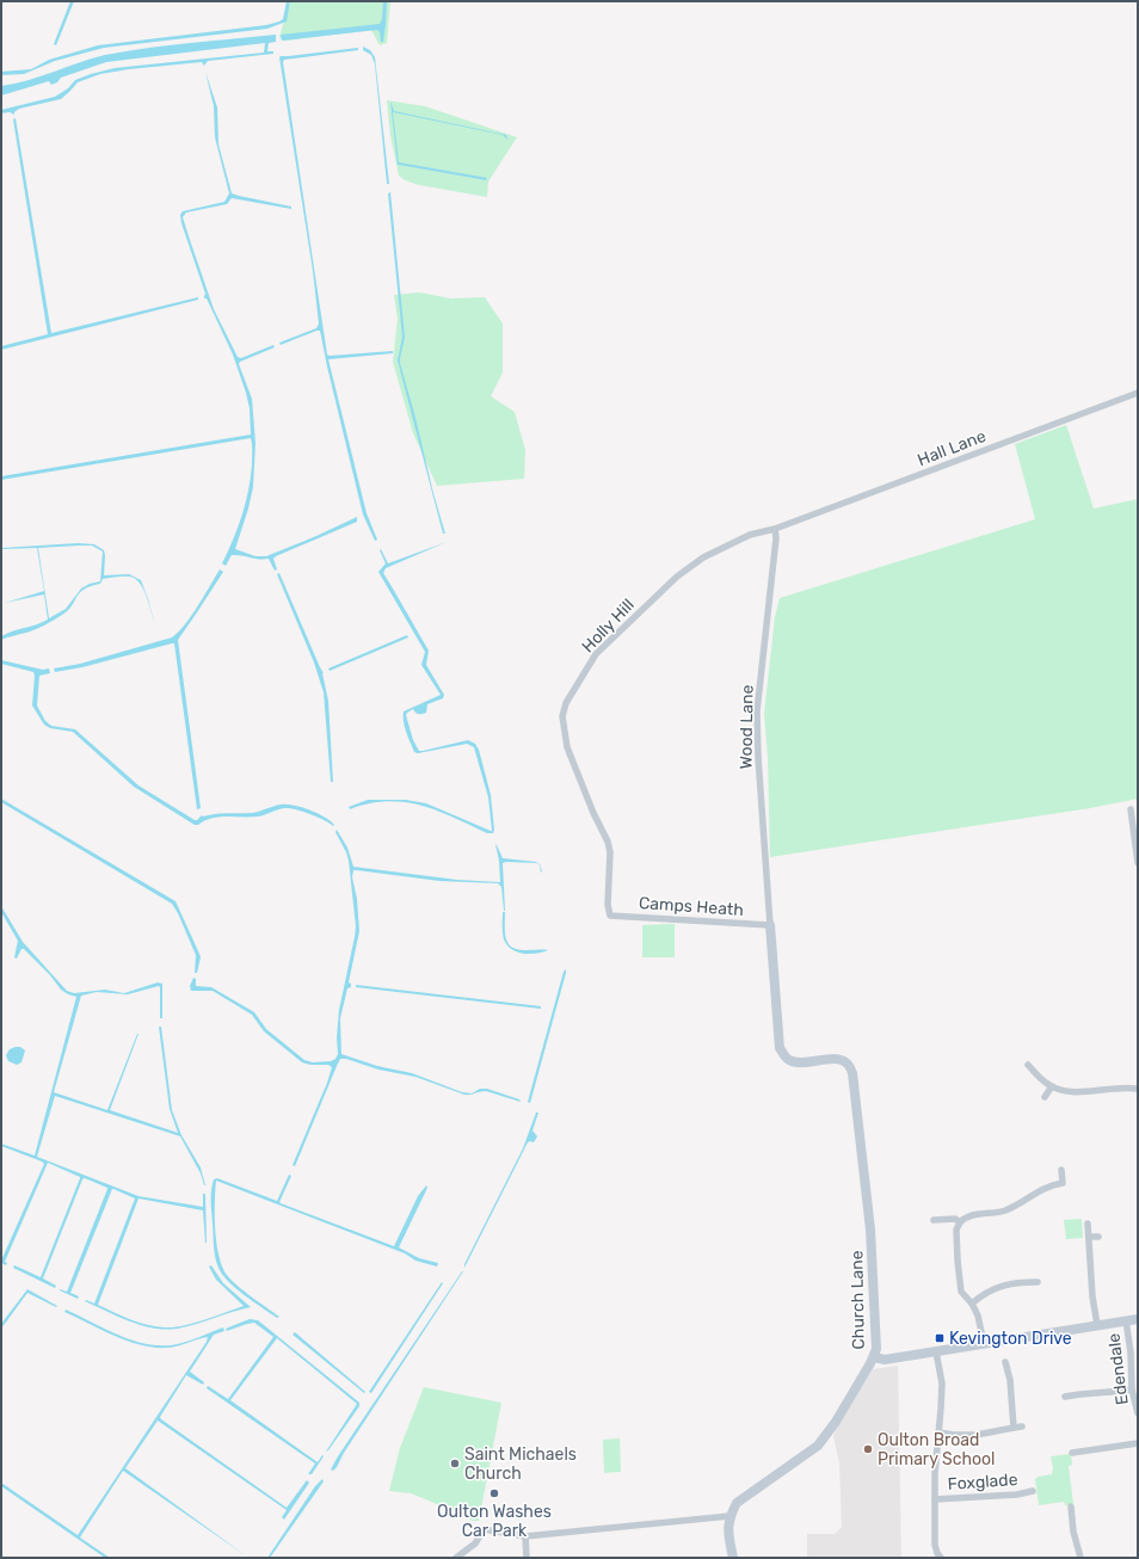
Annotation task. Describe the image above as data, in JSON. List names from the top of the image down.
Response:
{
  "streets": {
    "street": [
      "Hall Lane",
      "Holly Hill",
      "Wood Lane",
      "Camps Heath",
      "Church Lane",
      "Edendale",
      "Foxglade"
    ]
  },
  "crossings": [
    ["Hall Lane", "Holly Hill"],
    ["Hall Lane", "Wood Lane"],
    ["Holly Hill", "Wood Lane"],
    ["Holly Hill", "Camps Heath"],
    ["Wood Lane", "Camps Heath"],
    ["Wood Lane", "Church Lane"],
    ["Camps Heath", "Church Lane"]
  ],
  "places": {
    "transit": ["Kevington Drive"],
    "other": ["Oulton Broad Primary School", "Saint Michaels Church", "Oulton Washes Car Park"]
  }
}
